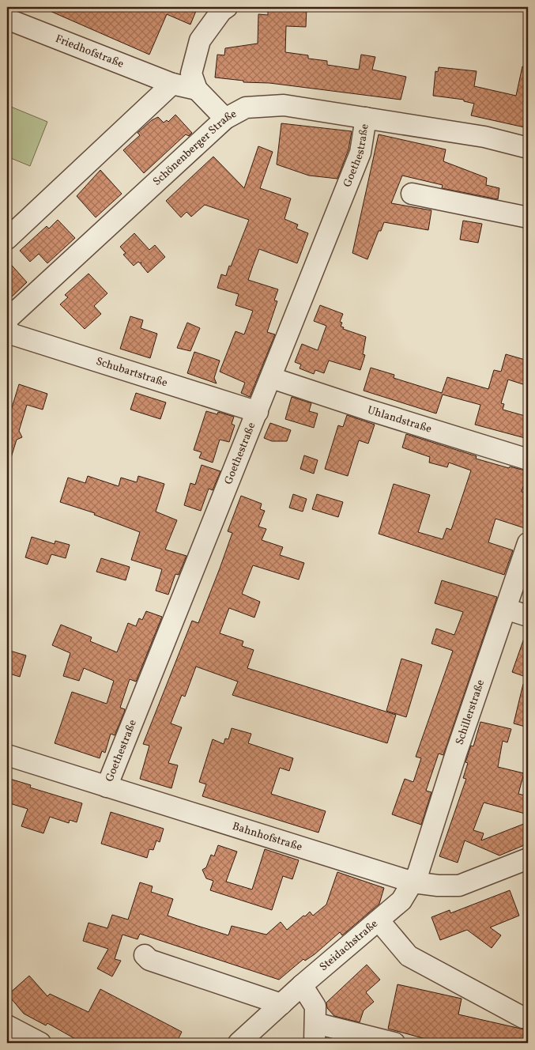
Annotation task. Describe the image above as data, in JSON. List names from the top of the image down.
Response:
{
  "streets": {
    "street": [
      "Friedhofstraße",
      "Schönenberger Straße",
      "Goethestraße",
      "Schubartstraße",
      "Uhlandstraße",
      "Schillerstraße",
      "Bahnhofstraße",
      "Steidachstraße"
    ]
  },
  "crossings": [
    ["Schönenberger Straße", "Goethestraße"],
    ["Goethestraße", "Schubartstraße"],
    ["Goethestraße", "Uhlandstraße"],
    ["Goethestraße", "Bahnhofstraße"],
    ["Schillerstraße", "Bahnhofstraße"],
    ["Schillerstraße", "Steidachstraße"],
    ["Bahnhofstraße", "Steidachstraße"]
  ]
}
